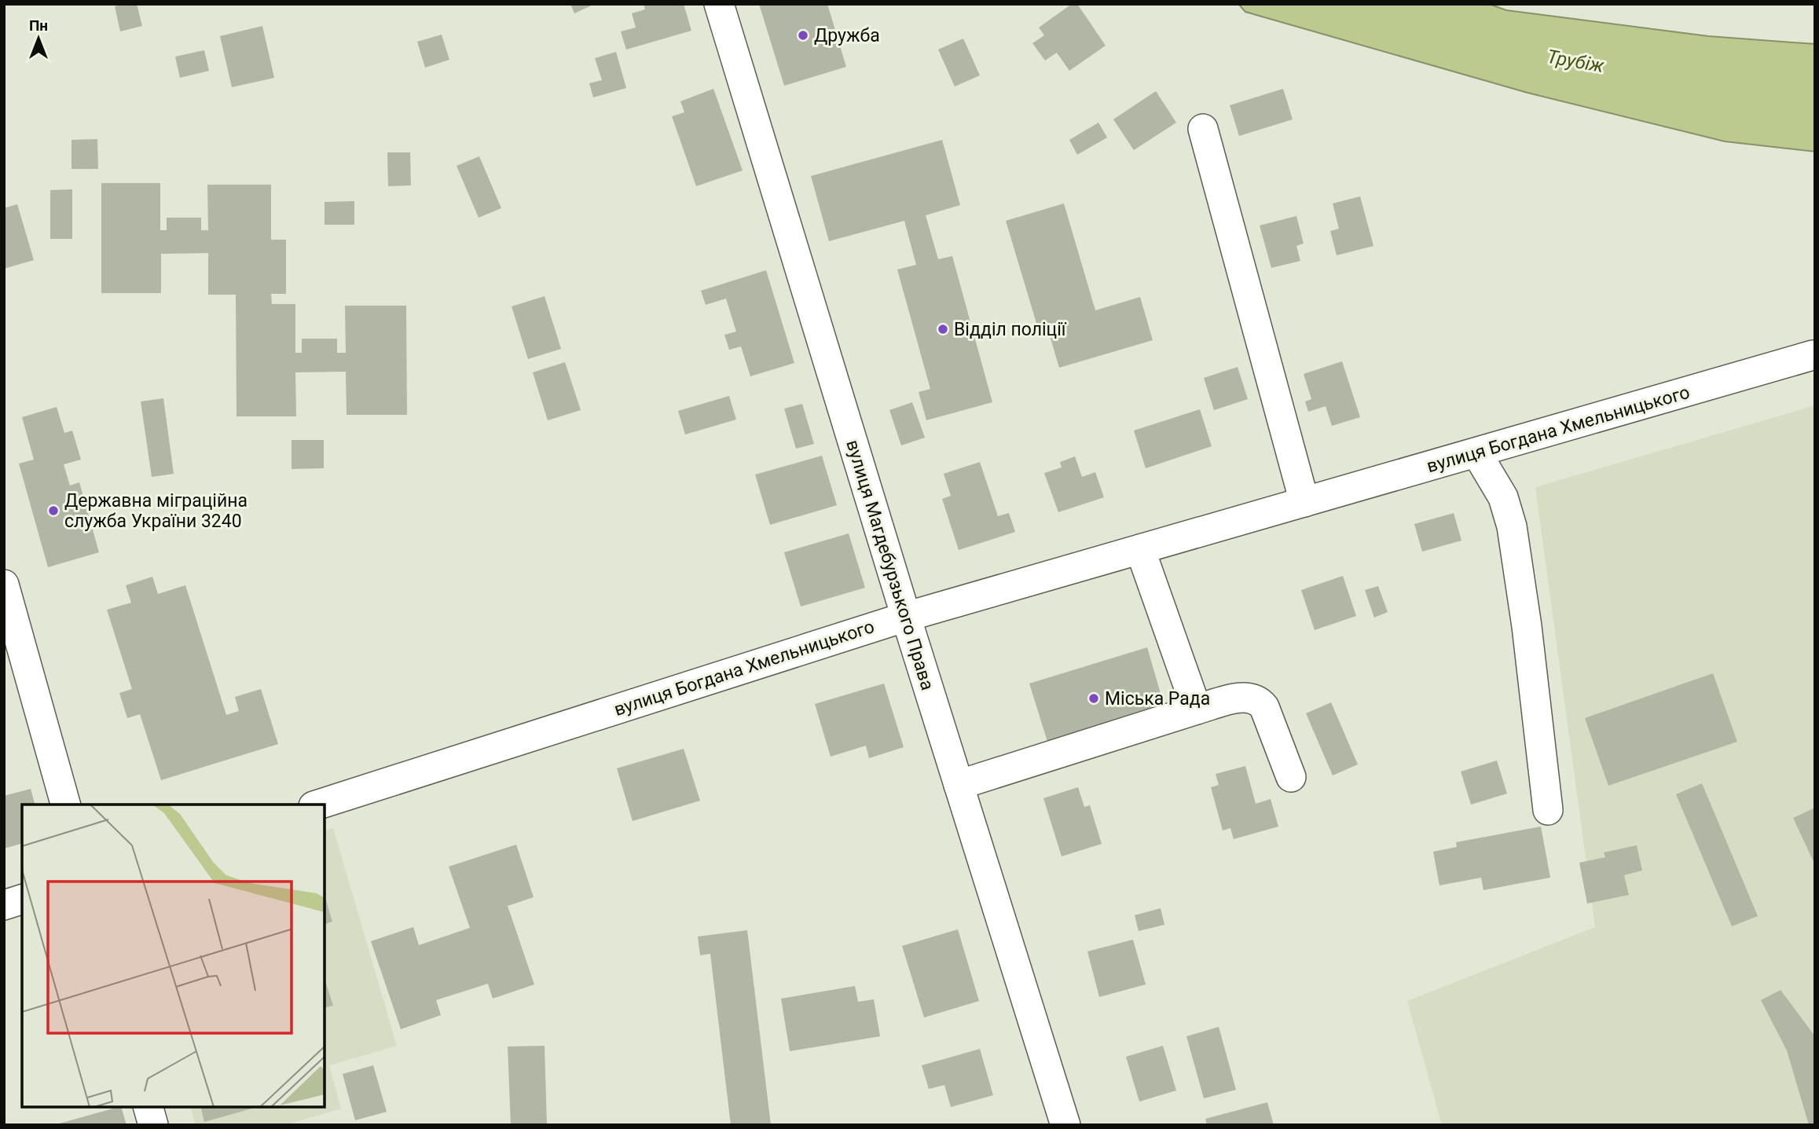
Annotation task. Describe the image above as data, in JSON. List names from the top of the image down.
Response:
{
  "streets": {
    "street": ["вулиця Богдана Хмельницького", "вулиця Магдебурзького Права"]
  },
  "crossings": [
    ["вулиця Богдана Хмельницького", "вулиця Магдебурзького Права"]
  ],
  "water": ["Трубіж"],
  "places": [
    "Дружба",
    "Відділ поліції",
    "Державна міграційна служба України 3240",
    "Міська Рада"
  ],
  "north": "top"
}
